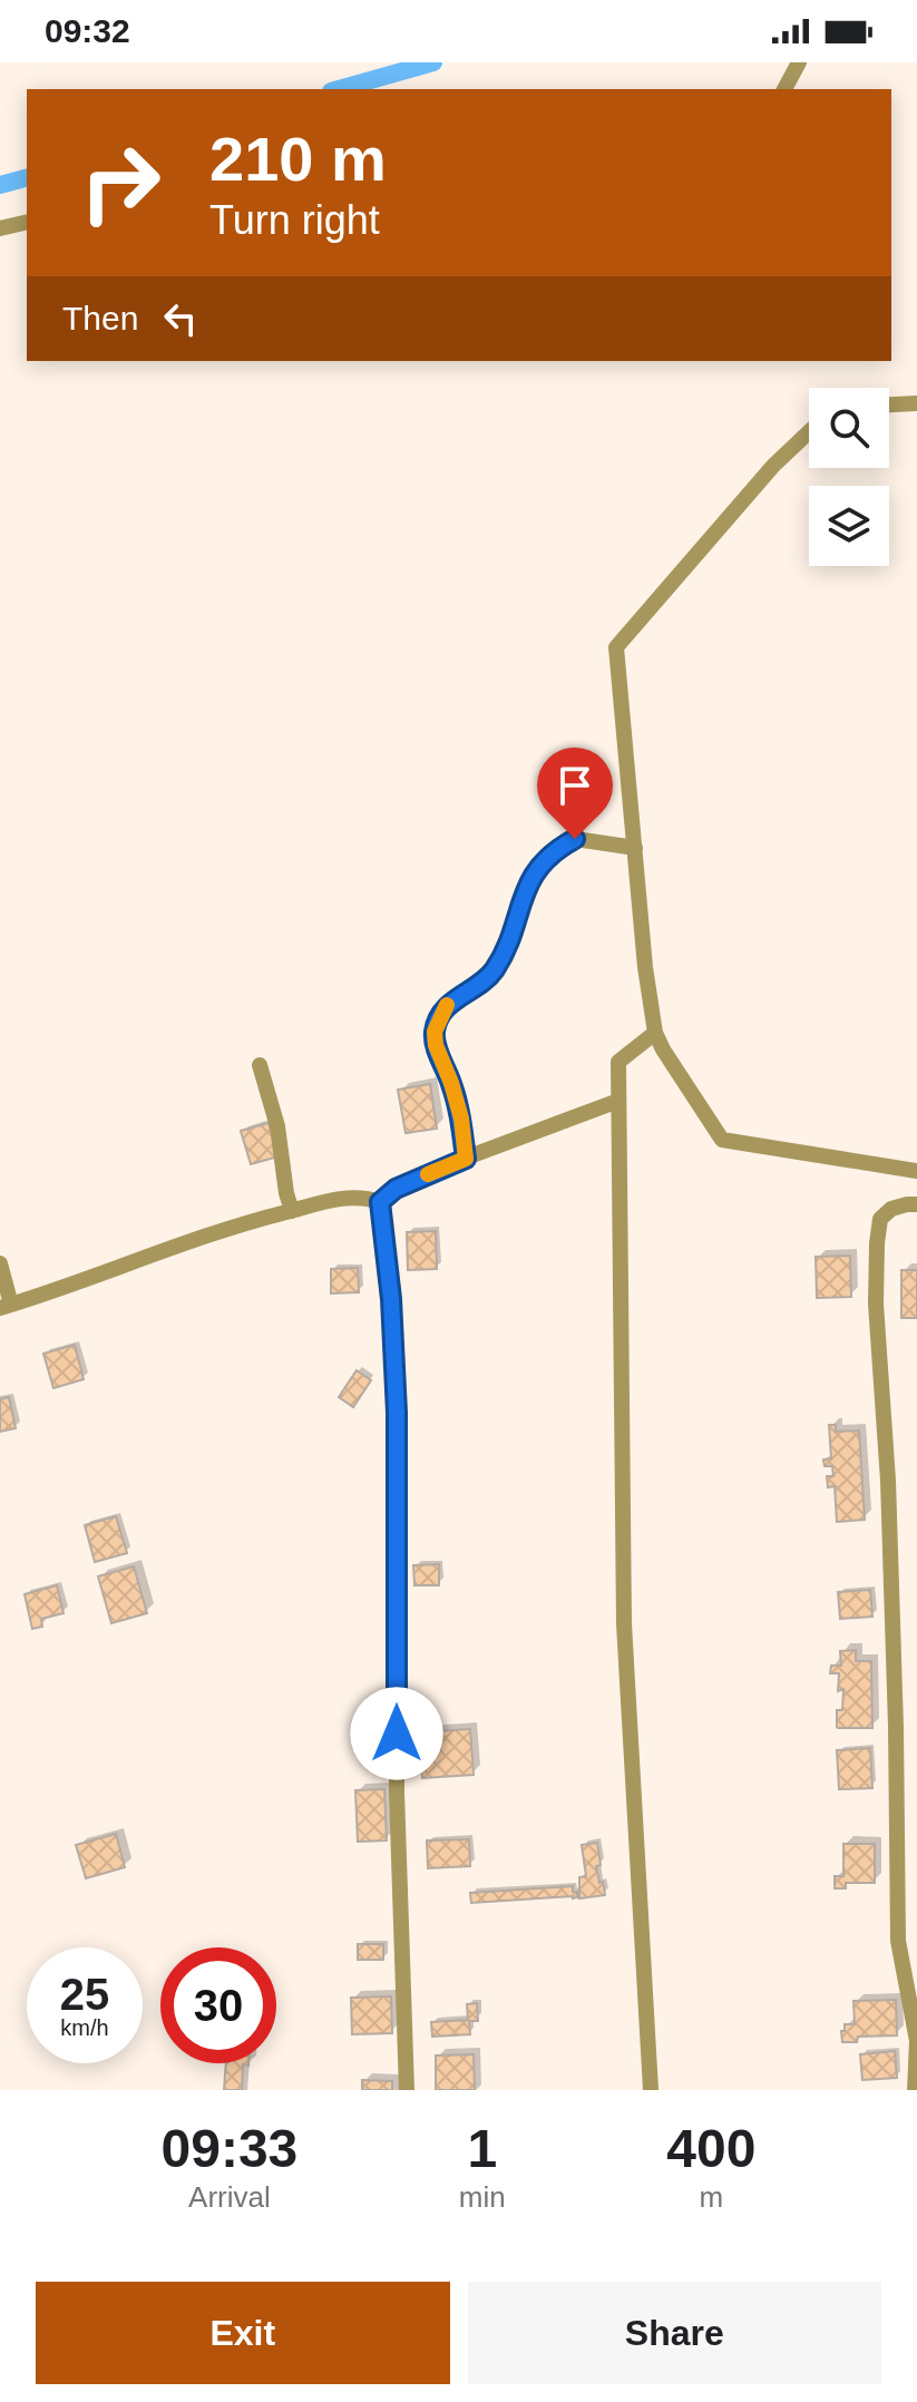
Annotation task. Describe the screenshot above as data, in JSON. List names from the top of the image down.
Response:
{
  "page": {
    "status": "09:32",
    "turn": ["210 m", "Turn right"],
    "then": "Then",
    "speed": "25 km/h",
    "limit": "30",
    "eta": [
      "09:33",
      "Arrival",
      "1",
      "min",
      "400",
      "m"
    ],
    "buttons": ["Exit", "Share"]
  }
}
